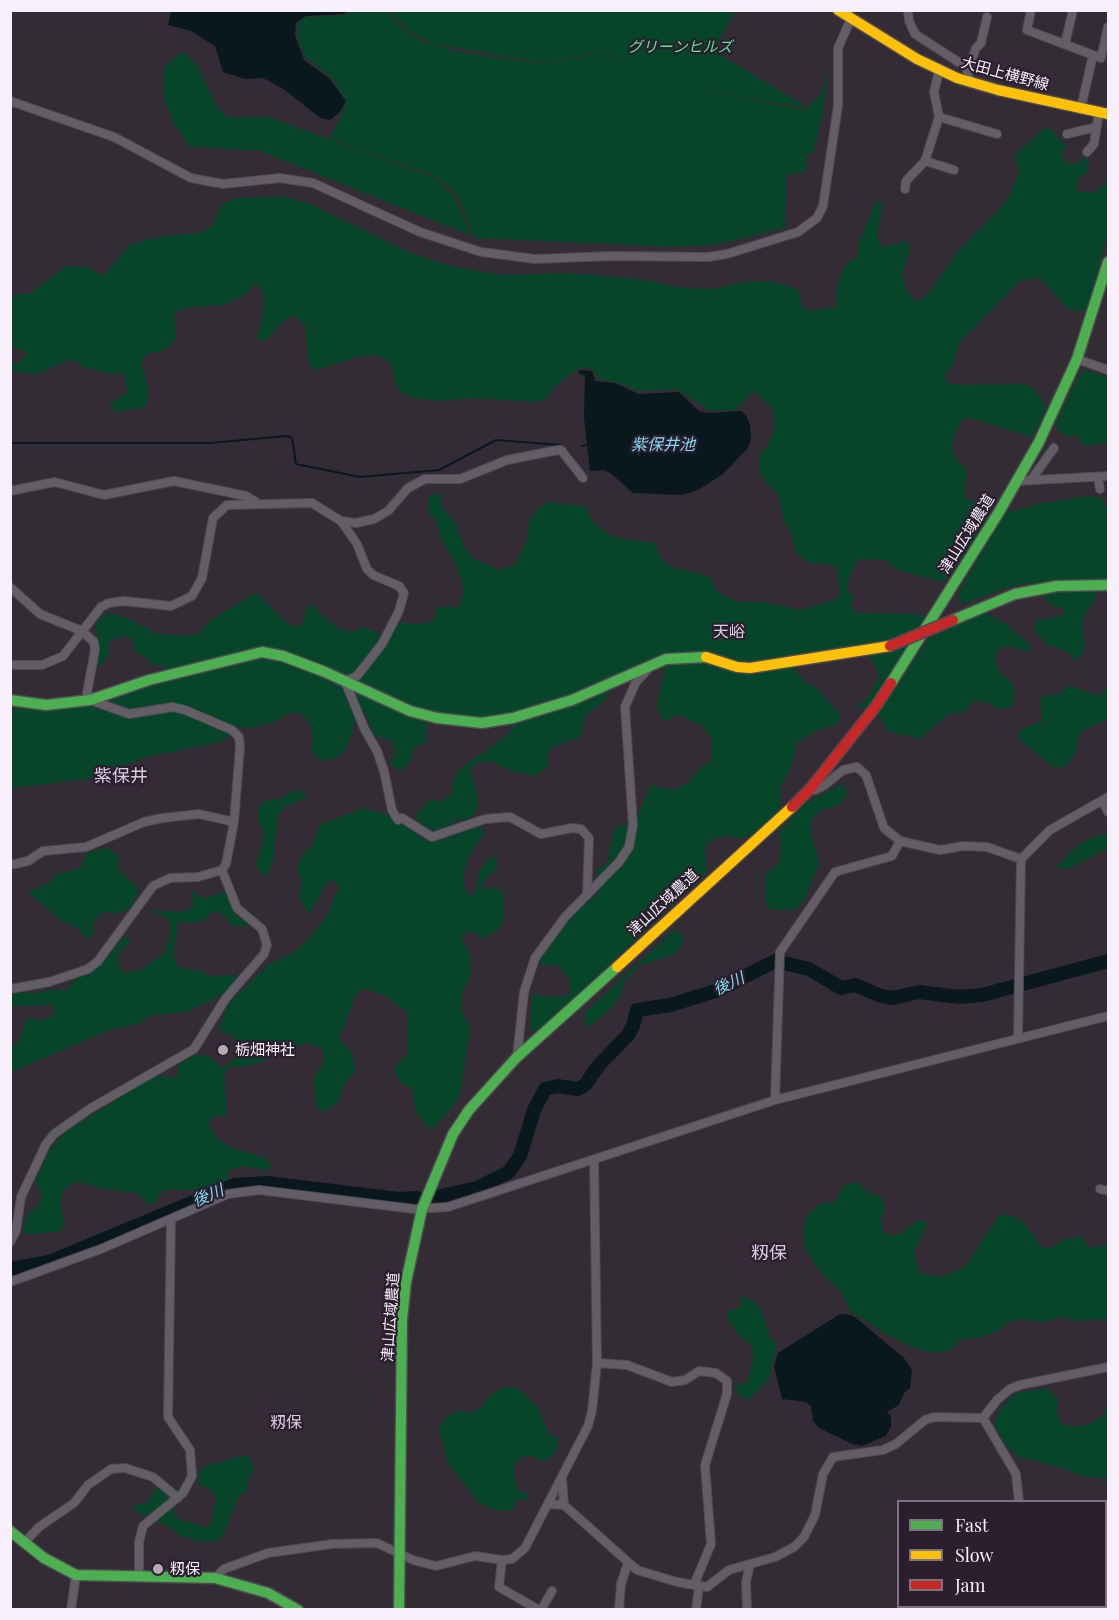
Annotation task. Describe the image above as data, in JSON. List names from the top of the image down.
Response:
{
  "streets": {
    "street": ["大田上横野線", "津山広域農道"]
  },
  "districts": [
    "天峪",
    "紫保井",
    "籾保",
    "籾保"
  ],
  "water": ["紫保井池", "後川"],
  "parks": ["グリーンヒルズ"],
  "places": ["栃畑神社", "籾保"],
  "legend": ["Fast", "Slow", "Jam"]
}
